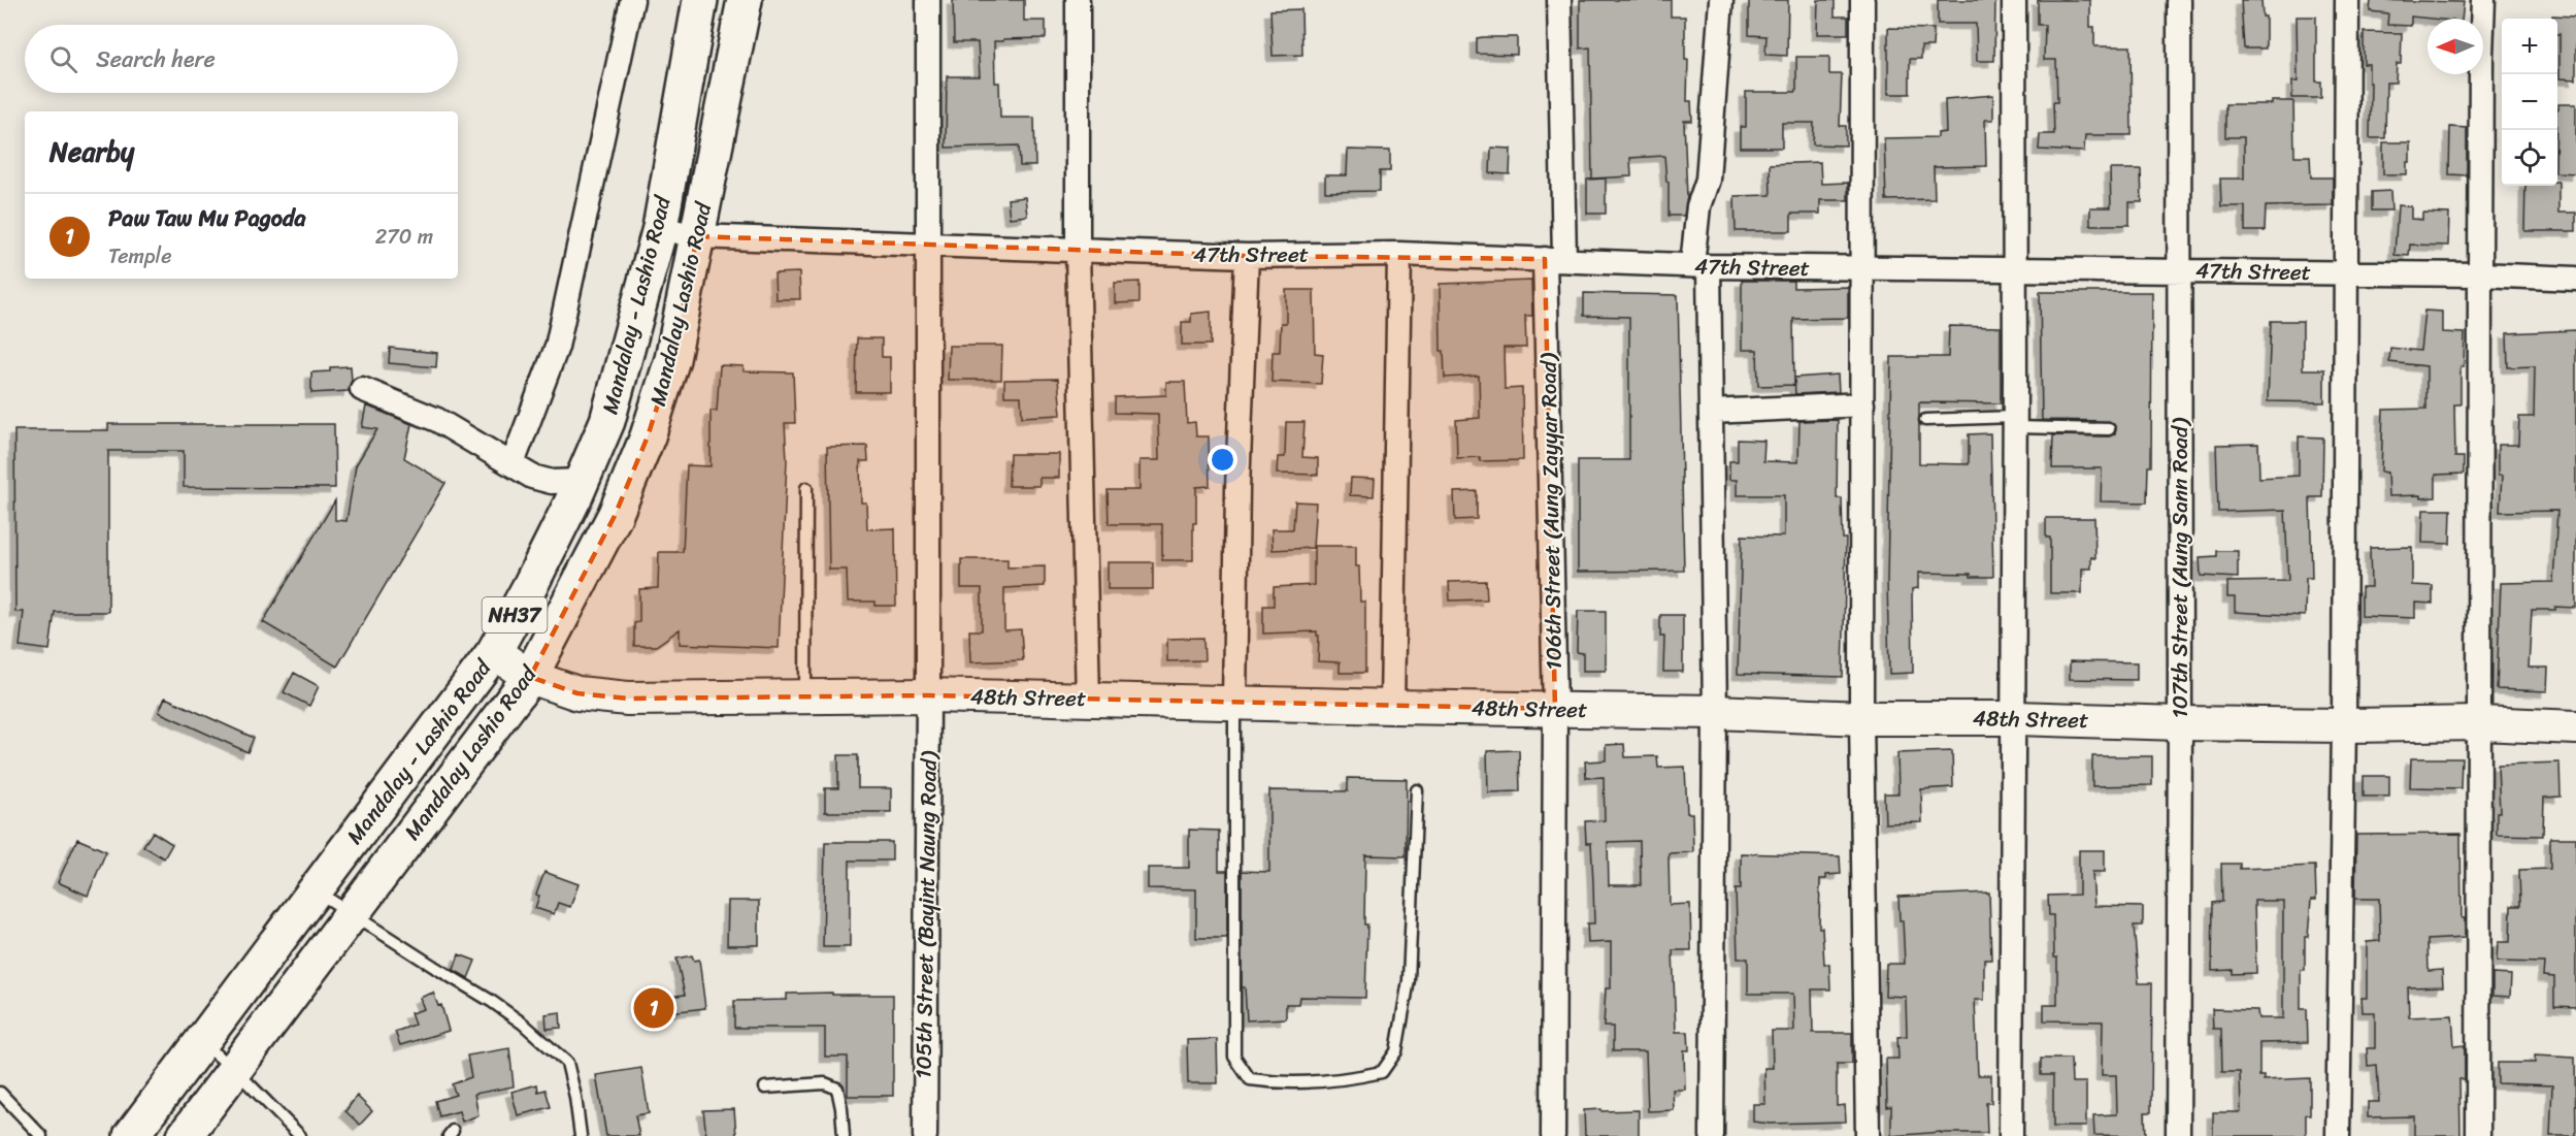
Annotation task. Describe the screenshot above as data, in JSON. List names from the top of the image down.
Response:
{
  "streets": {
    "highway": ["Mandalay Lashio Road", "Mandalay - Lashio Road", "NH37"],
    "main road": ["48th Street"],
    "street": [
      "47th Street",
      "106th Street (Aung Zayyar Road)",
      "107th Street (Aung Sann Road)",
      "105th Street (Bayint Naung Road)"
    ]
  },
  "crossings": [
    ["47th Street", "Mandalay Lashio Road"],
    ["47th Street", "Mandalay - Lashio Road"],
    ["47th Street", "106th Street (Aung Zayyar Road)"],
    ["47th Street", "107th Street (Aung Sann Road)"],
    ["47th Street", "105th Street (Bayint Naung Road)"],
    ["Mandalay Lashio Road", "48th Street"],
    ["Mandalay - Lashio Road", "48th Street"],
    ["106th Street (Aung Zayyar Road)", "48th Street"],
    ["107th Street (Aung Sann Road)", "48th Street"],
    ["48th Street", "105th Street (Bayint Naung Road)"]
  ],
  "north": "left",
  "page": {
    "map_buttons": ["+", "−"],
    "search": "Search here",
    "heading": "Nearby",
    "list": [
      {
        "mark": "1",
        "name": "Paw Taw Mu Pagoda",
        "note": "Temple",
        "value": "270 m"
      }
    ],
    "pins": "1"
  }
}
